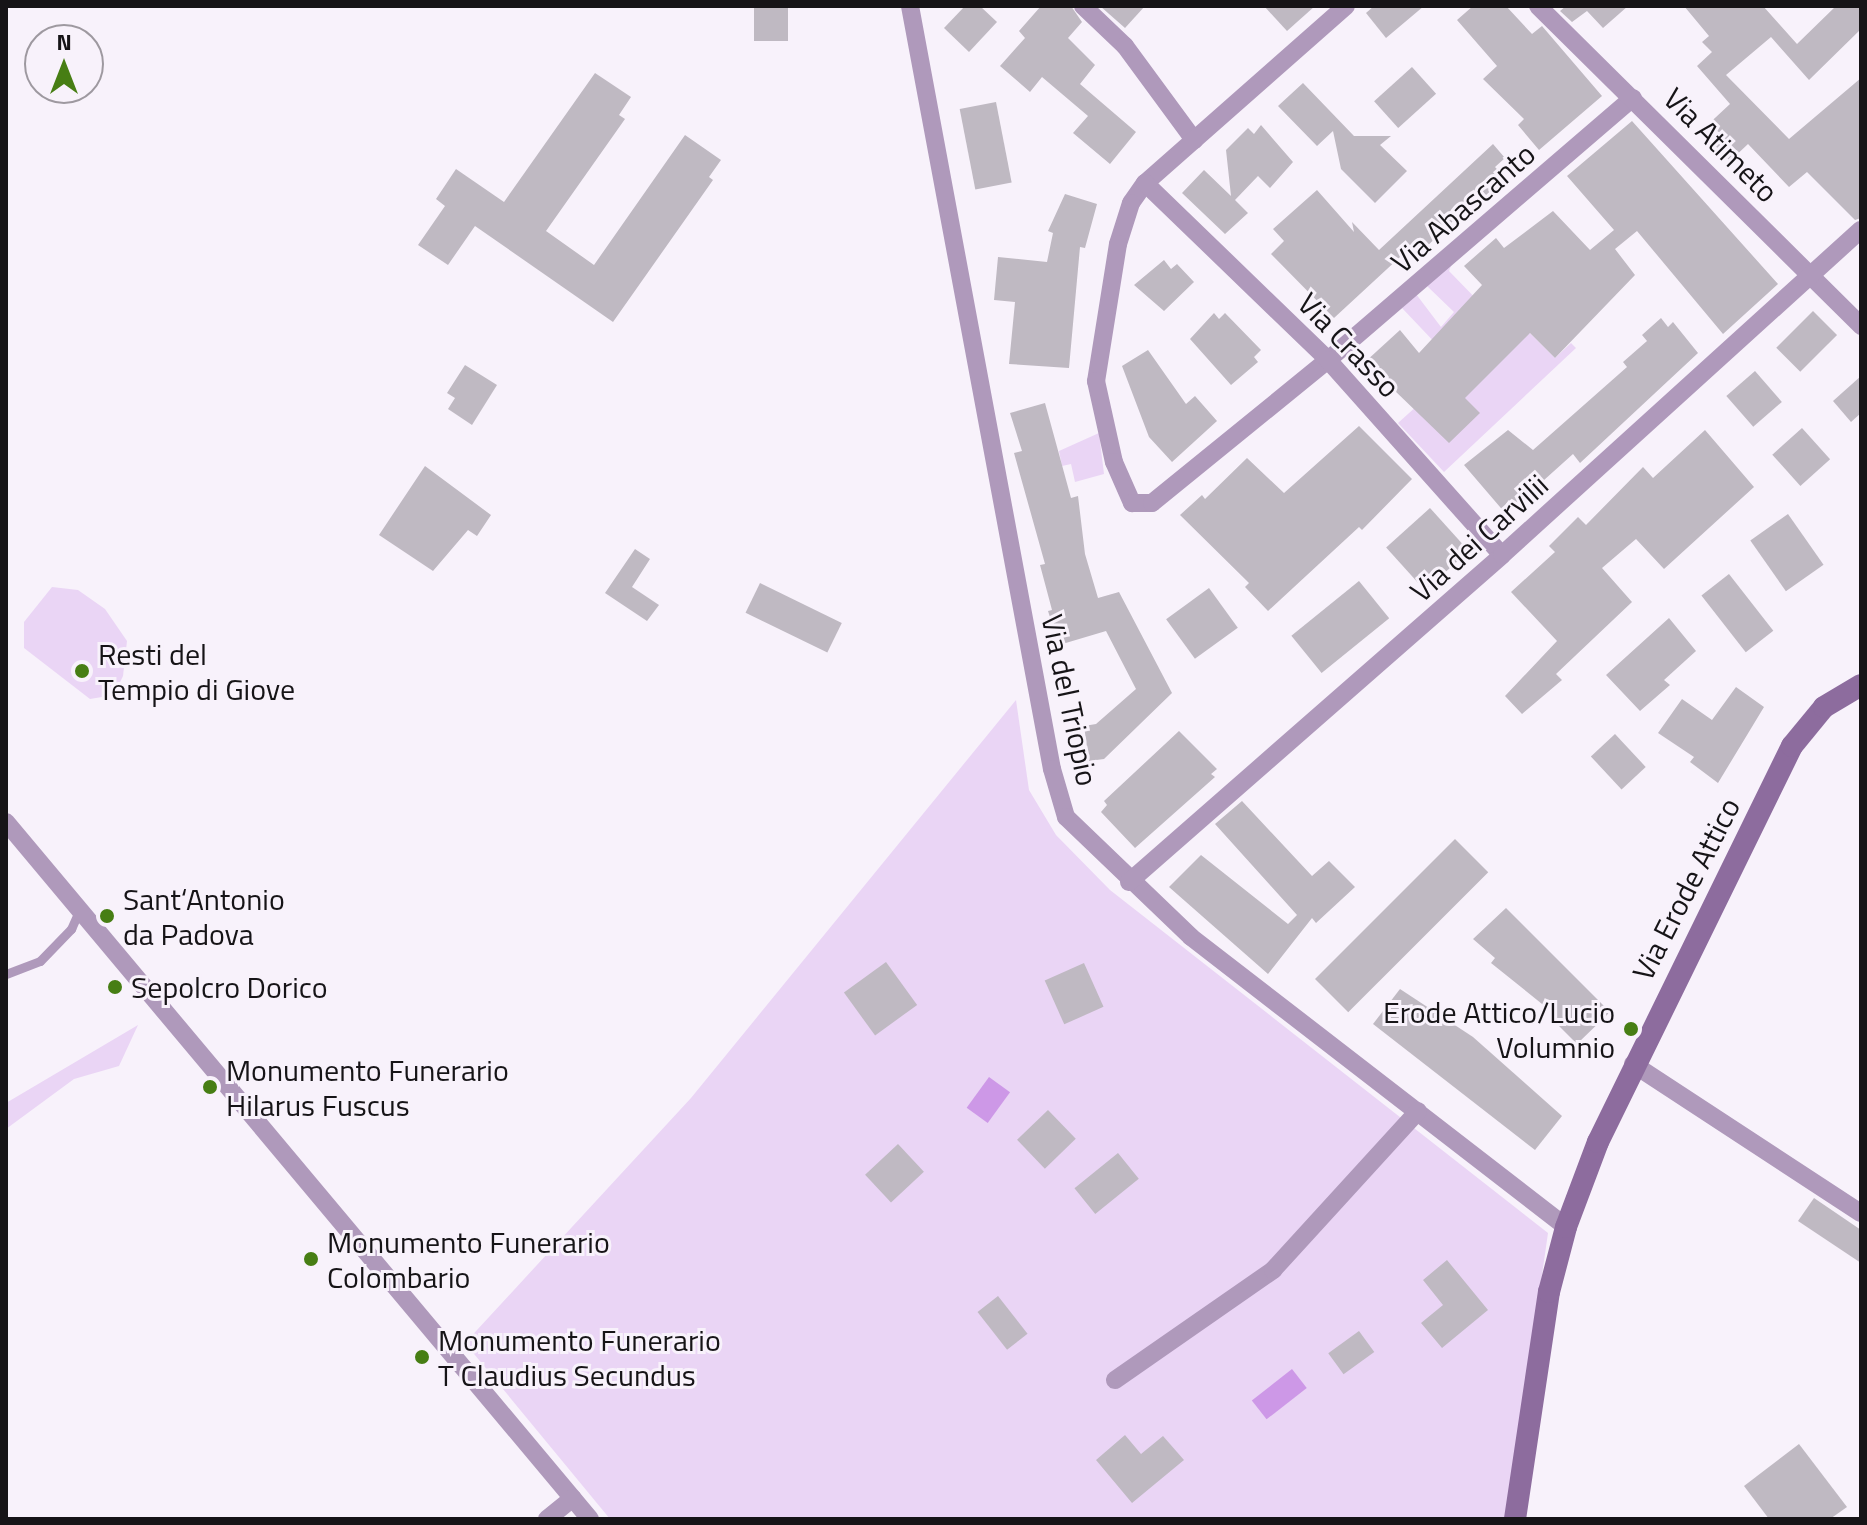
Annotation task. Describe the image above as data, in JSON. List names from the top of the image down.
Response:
{
  "streets": {
    "main road": ["Via Erode Attico"],
    "street": [
      "Via Atimeto",
      "Via Abascanto",
      "Via Crasso",
      "Via dei Carvilii",
      "Via del Triopio"
    ]
  },
  "crossings": [
    ["Via Atimeto", "Via Abascanto"],
    ["Via Atimeto", "Via dei Carvilii"],
    ["Via Abascanto", "Via Crasso"],
    ["Via Crasso", "Via dei Carvilii"],
    ["Via dei Carvilii", "Via del Triopio"],
    ["Via del Triopio", "Via Erode Attico"]
  ],
  "places": [
    "Resti del Tempio di Giove",
    "Sant‘Antonio da Padova",
    "Sepolcro Dorico",
    "Erode Attico/Lucio Volumnio",
    "Monumento Funerario Hilarus Fuscus",
    "Monumento Funerario Colombario",
    "Monumento Funerario T Claudius Secundus"
  ],
  "north": "top"
}
